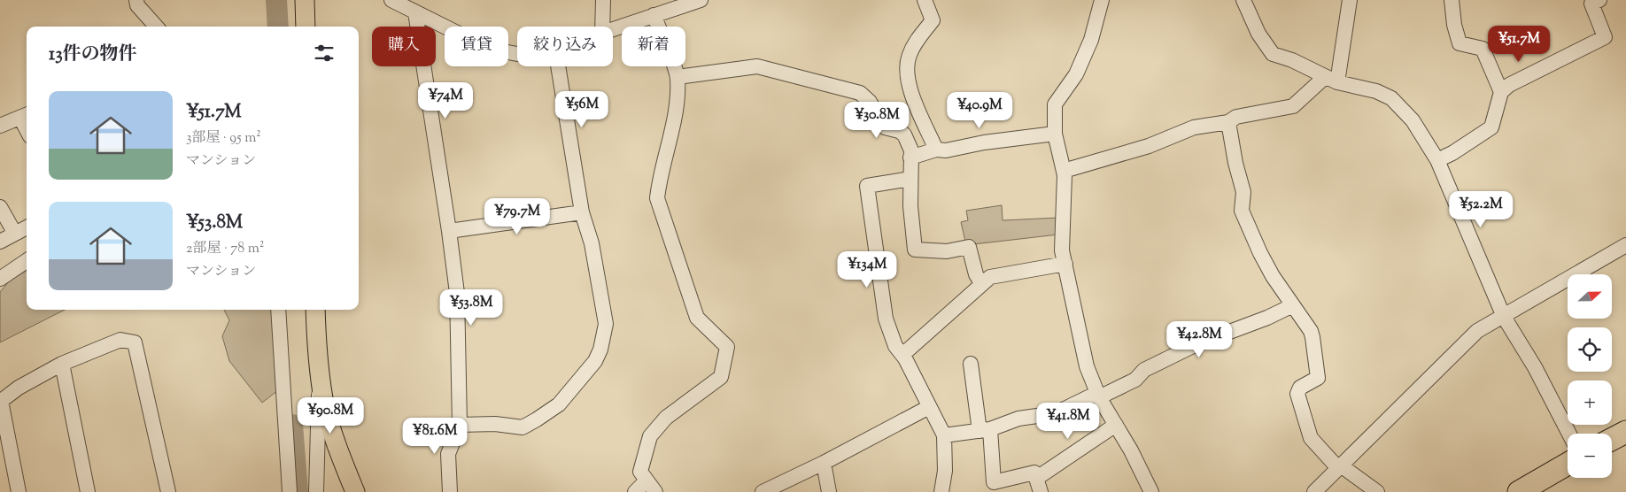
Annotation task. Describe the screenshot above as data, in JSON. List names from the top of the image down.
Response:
{
  "north": "right",
  "page": {
    "price": [
      "¥51.7M",
      "¥74M",
      "¥56M",
      "¥40.9M",
      "¥30.8M",
      "¥52.2M",
      "¥79.7M",
      "¥134M",
      "¥53.8M",
      "¥42.8M",
      "¥90.8M",
      "¥41.8M",
      "¥81.6M"
    ],
    "chip": [
      "購入",
      "賃貸",
      "絞り込み",
      "新着"
    ],
    "heading": "13件の物件",
    "list": [
      {
        "name": "¥51.7M",
        "note": "3部屋 · 95 m² · マンション"
      },
      {
        "name": "¥53.8M",
        "note": "2部屋 · 78 m² · マンション"
      }
    ],
    "map_buttons": ["+", "−"]
  }
}
